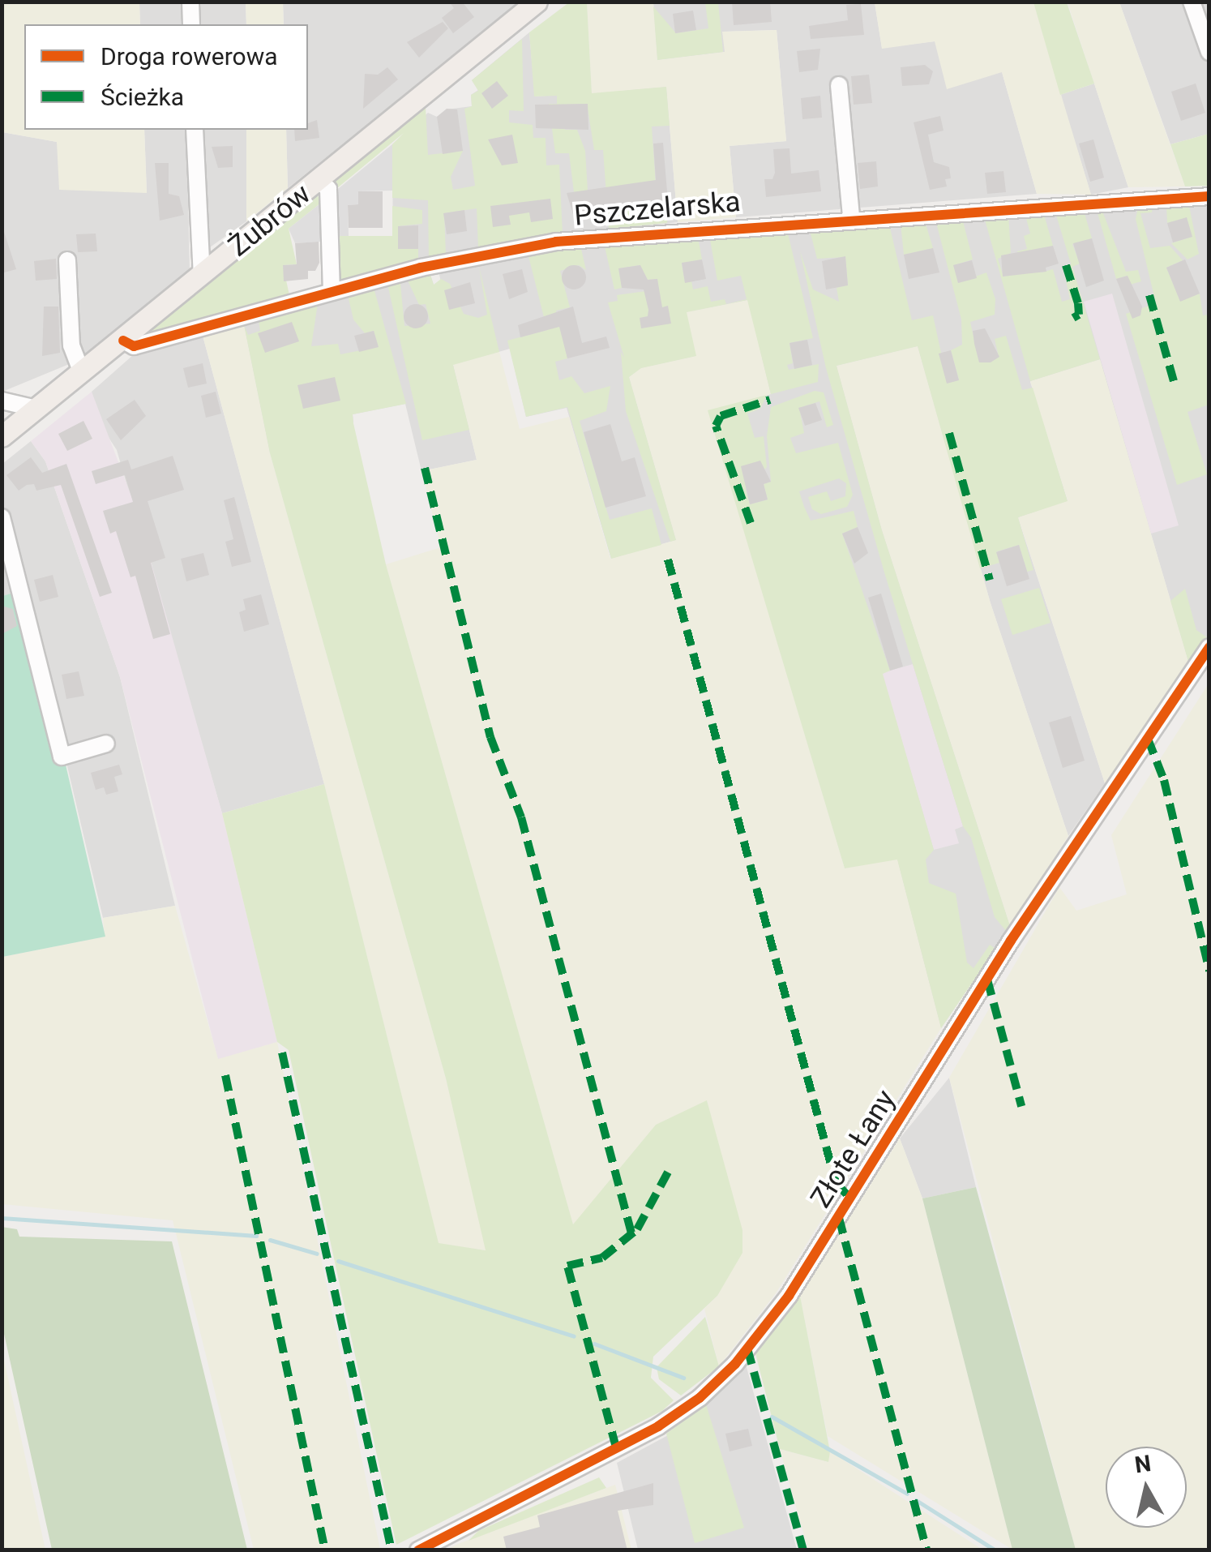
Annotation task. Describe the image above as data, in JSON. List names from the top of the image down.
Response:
{
  "streets": {
    "main road": ["Żubrów"],
    "street": ["Pszczelarska", "Złote Łany"]
  },
  "crossings": [
    ["Pszczelarska", "Żubrów"]
  ],
  "legend": ["Droga rowerowa", "Ścieżka"],
  "north": "top"
}
